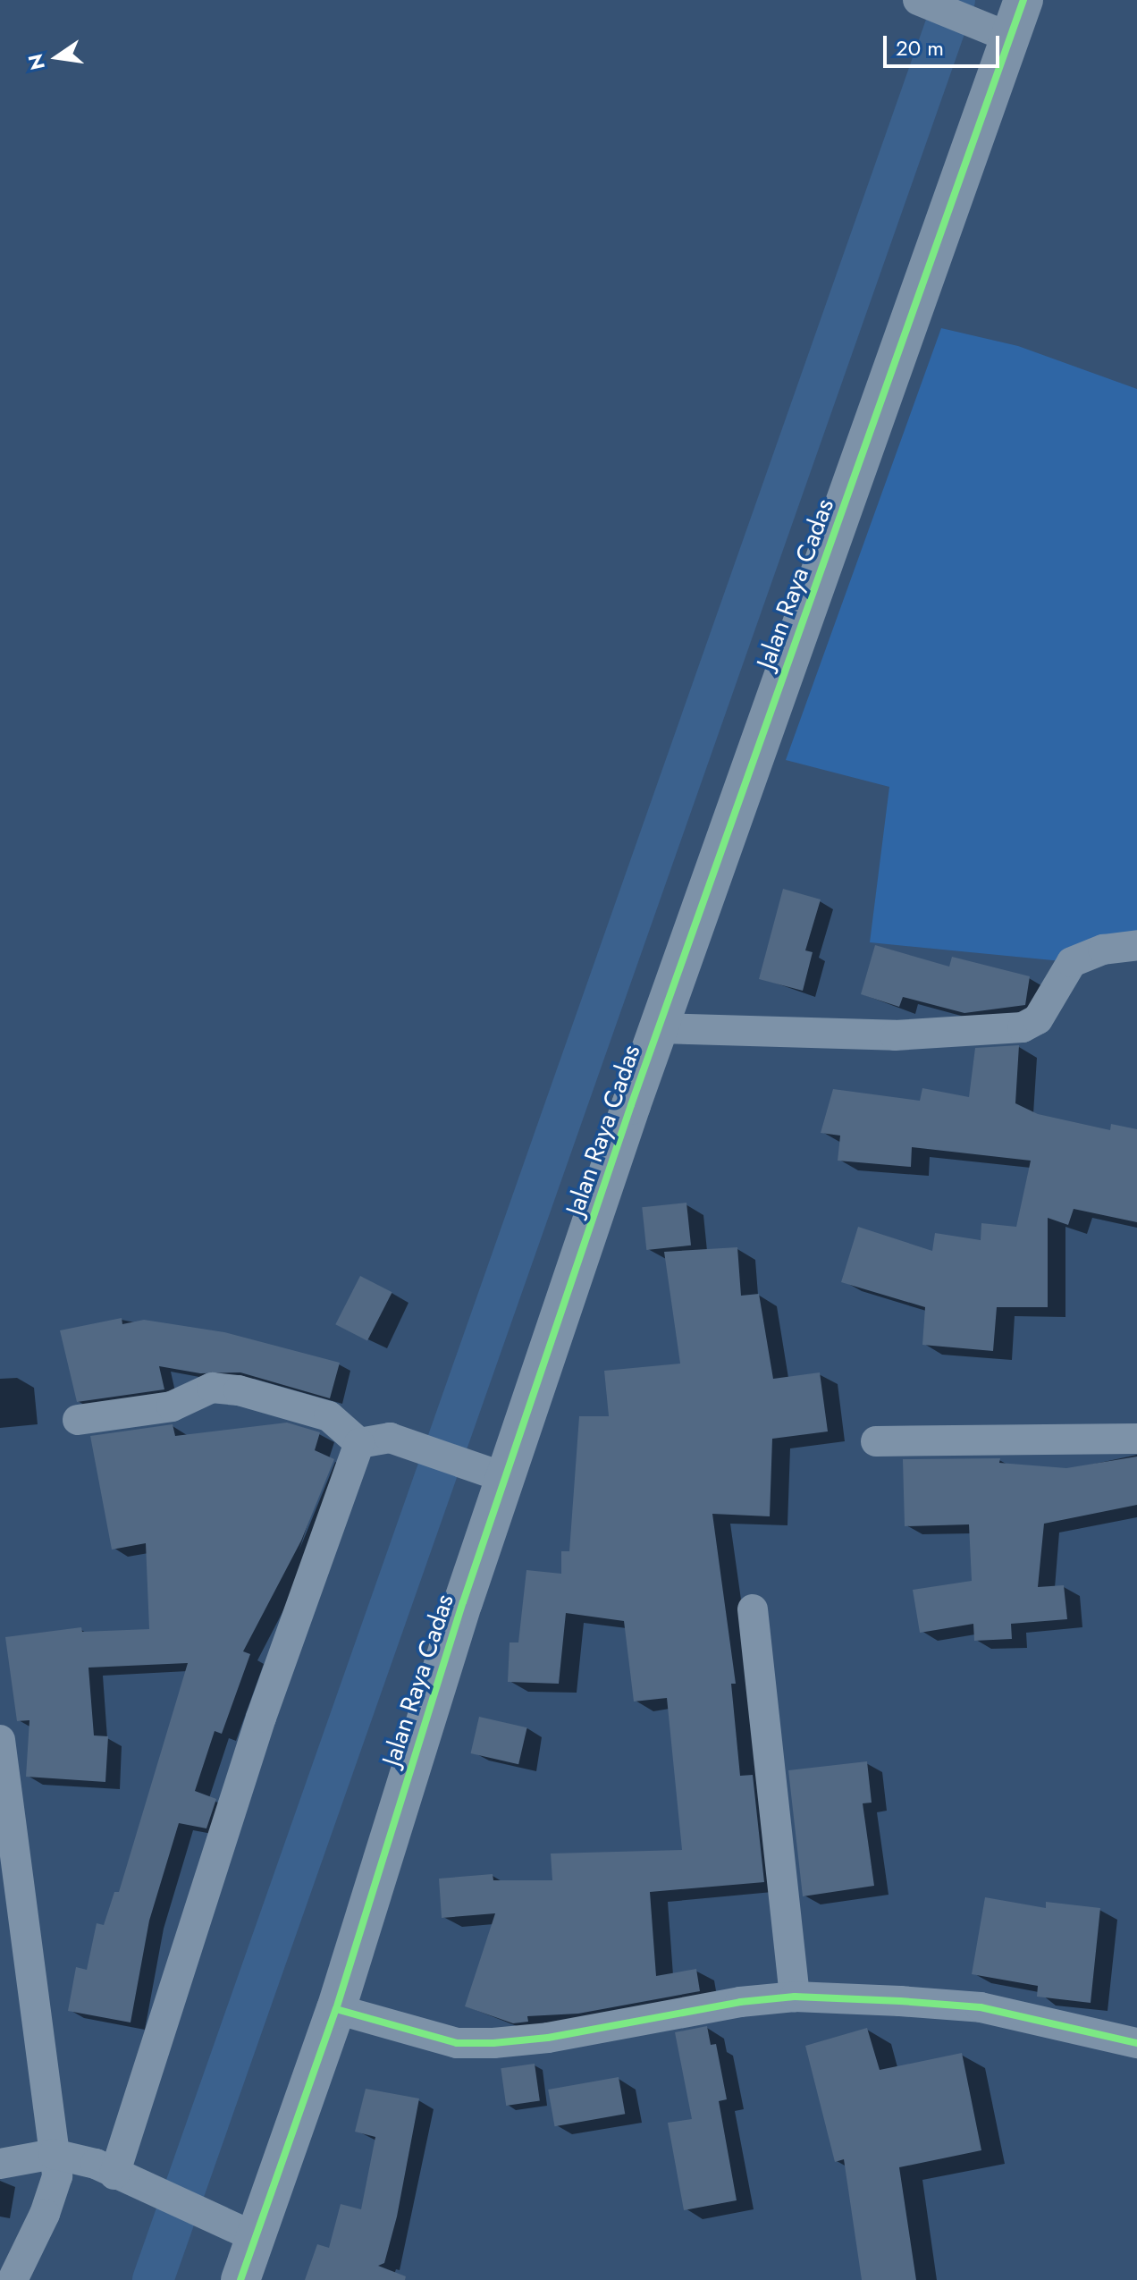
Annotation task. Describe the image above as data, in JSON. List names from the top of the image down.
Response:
{
  "streets": {
    "street": ["Jalan Raya Cadas"]
  },
  "scale_bar": "20 m",
  "north": "left"
}
